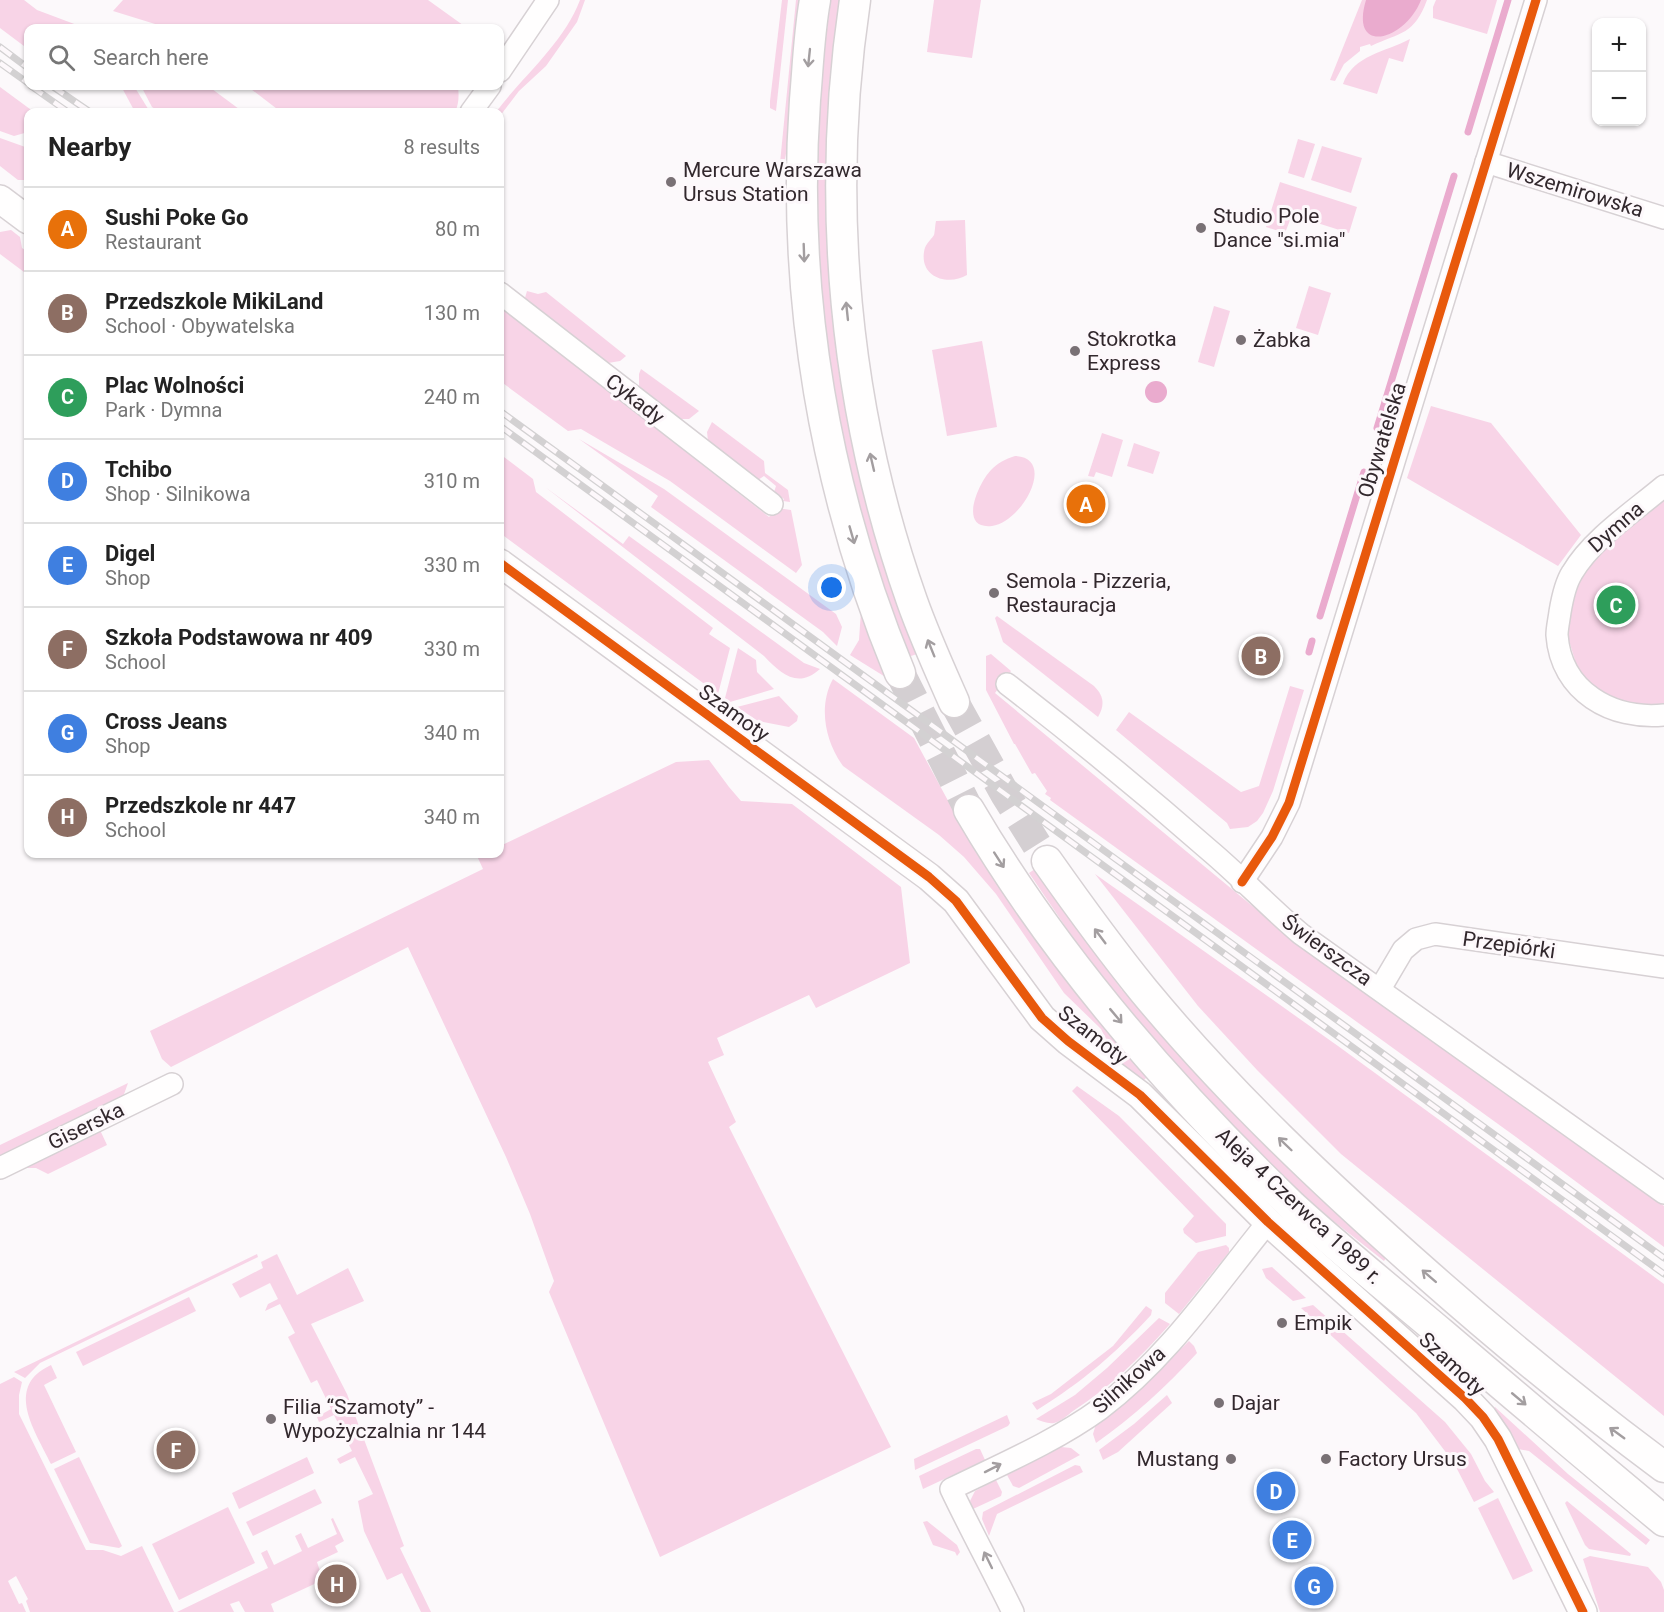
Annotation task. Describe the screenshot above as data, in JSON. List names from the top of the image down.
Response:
{
  "streets": {
    "main road": ["Aleja 4 Czerwca 1989 r."],
    "street": [
      "Wszemirowska",
      "Cykady",
      "Obywatelska",
      "Dymna",
      "Szamoty",
      "Przepiórki",
      "Świerszcza",
      "Giserska",
      "Silnikowa"
    ]
  },
  "crossings": [
    ["Wszemirowska", "Obywatelska"],
    ["Obywatelska", "Świerszcza"],
    ["Szamoty", "Silnikowa"],
    ["Przepiórki", "Świerszcza"]
  ],
  "one_way": ["Silnikowa"],
  "places": [
    "Mercure Warszawa Ursus Station",
    "Studio Pole Dance \"si.mia\"",
    "Żabka",
    "Stokrotka Express",
    "Semola - Pizzeria, Restauracja",
    "Empik",
    "Dajar",
    "Filia “Szamoty” - Wypożyczalnia nr 144",
    "Mustang",
    "Factory Ursus"
  ],
  "page": {
    "map_buttons": ["+", "−"],
    "search": "Search here",
    "heading": ["Nearby", "8 results"],
    "list": [
      {
        "mark": "A",
        "name": "Sushi Poke Go",
        "note": "Restaurant",
        "value": "80 m"
      },
      {
        "mark": "B",
        "name": "Przedszkole MikiLand",
        "note": "School · Obywatelska",
        "value": "130 m"
      },
      {
        "mark": "C",
        "name": "Plac Wolności",
        "note": "Park · Dymna",
        "value": "240 m"
      },
      {
        "mark": "D",
        "name": "Tchibo",
        "note": "Shop · Silnikowa",
        "value": "310 m"
      },
      {
        "mark": "E",
        "name": "Digel",
        "note": "Shop",
        "value": "330 m"
      },
      {
        "mark": "F",
        "name": "Szkoła Podstawowa nr 409",
        "note": "School",
        "value": "330 m"
      },
      {
        "mark": "G",
        "name": "Cross Jeans",
        "note": "Shop",
        "value": "340 m"
      },
      {
        "mark": "H",
        "name": "Przedszkole nr 447",
        "note": "School",
        "value": "340 m"
      }
    ],
    "pins": [
      "A",
      "C",
      "B",
      "F",
      "D",
      "E",
      "H",
      "G"
    ]
  }
}
